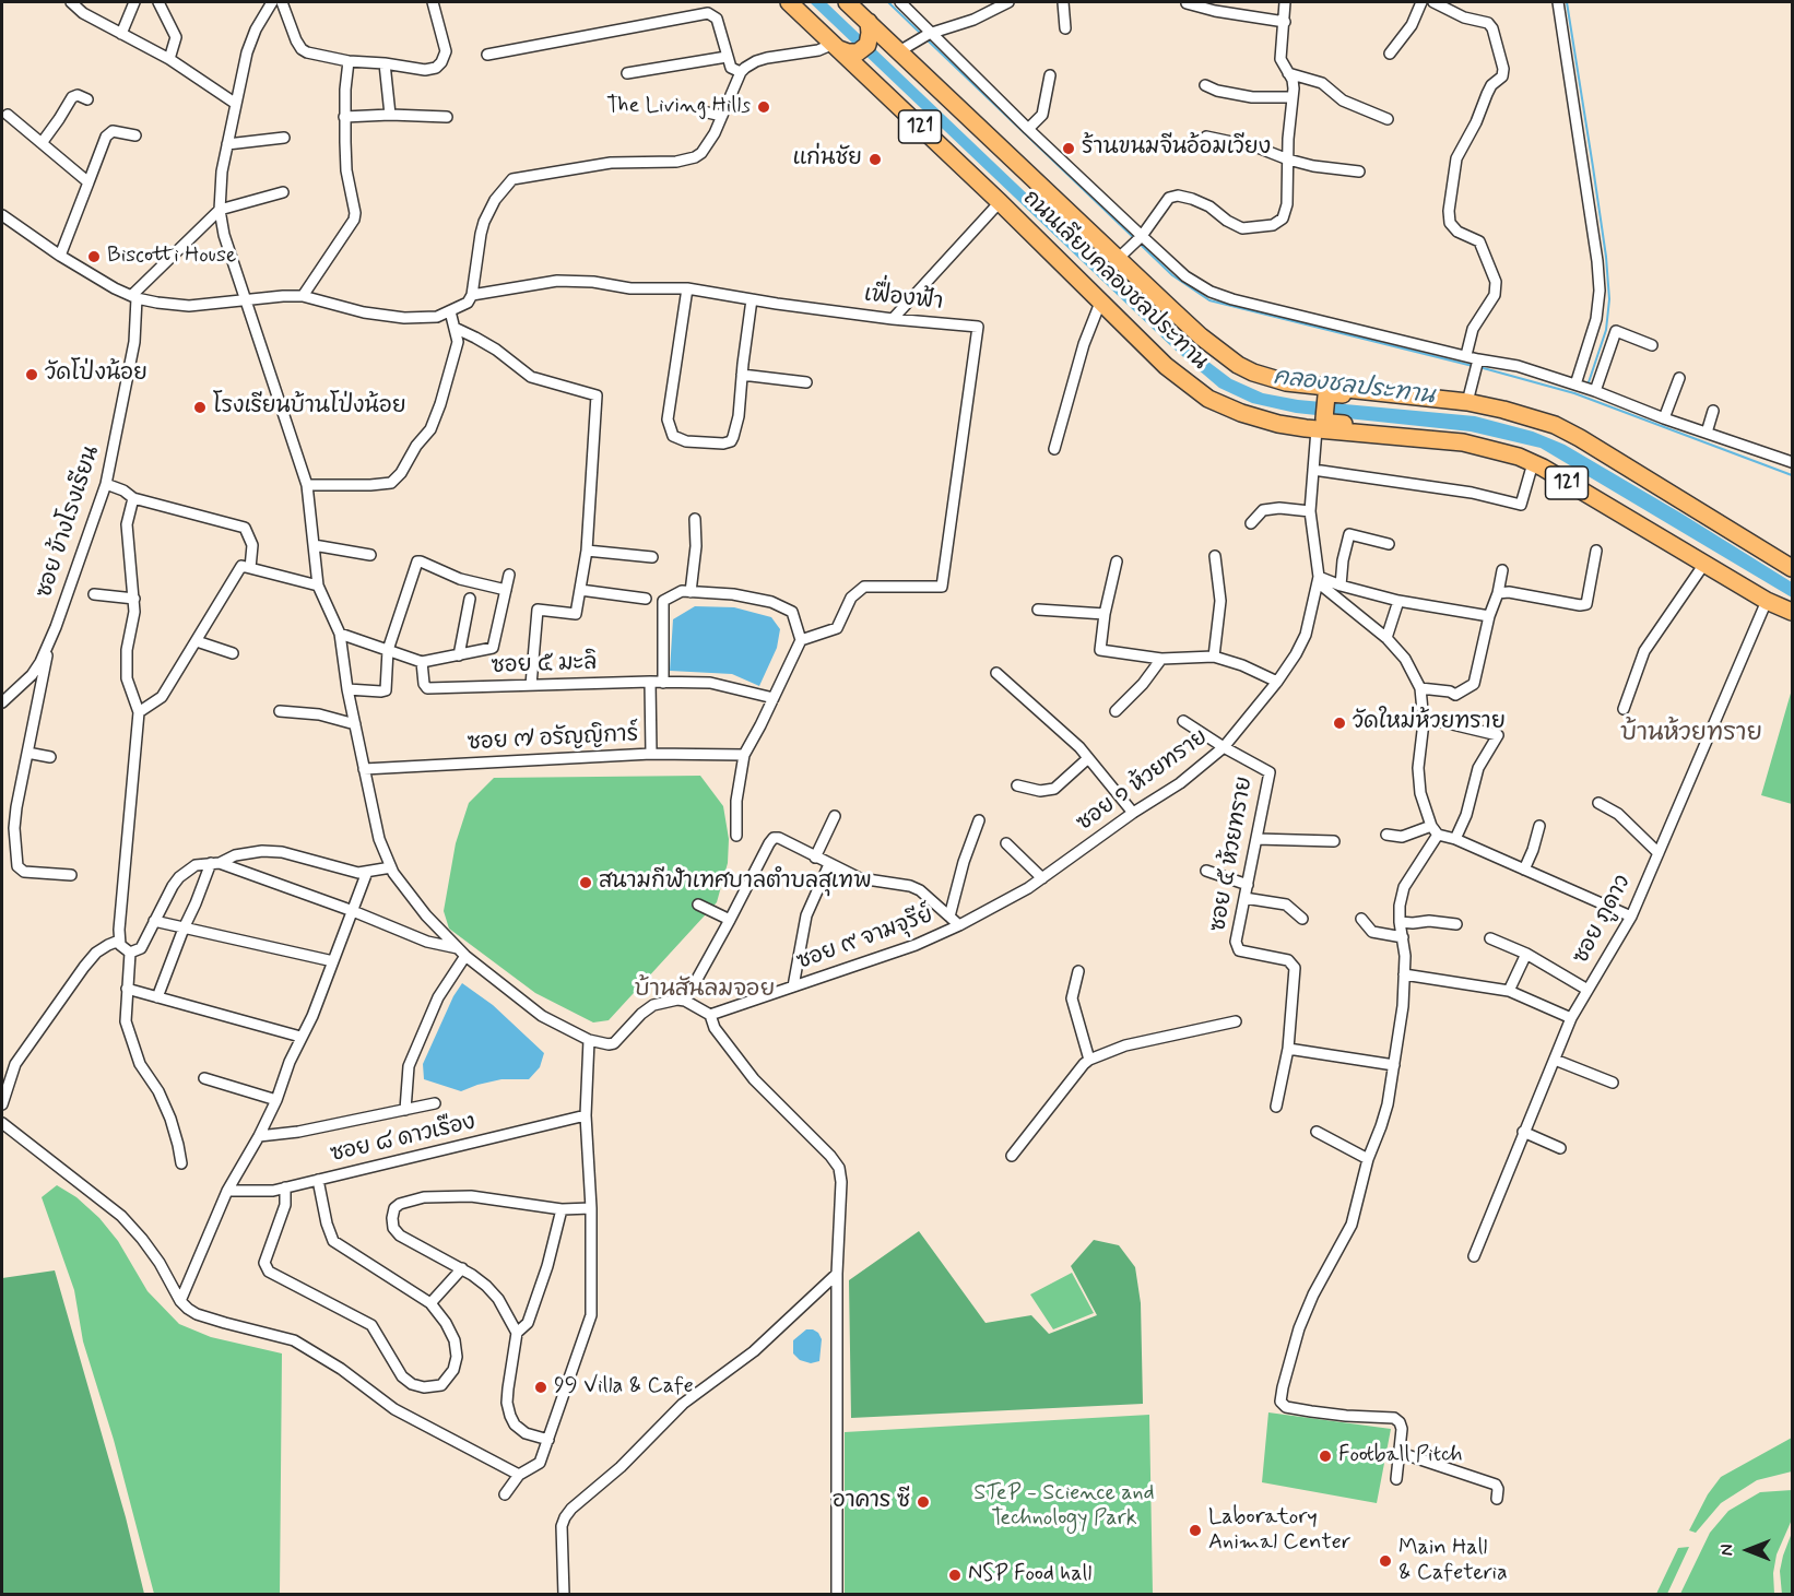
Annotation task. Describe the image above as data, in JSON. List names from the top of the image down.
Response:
{
  "streets": {
    "main road": ["121", "ถนนเลียบคลองชลประทาน"],
    "street": [
      "เฟื่องฟ้า",
      "ซอย ข้างโรงเรียน",
      "ซอย ๕ มะลิ",
      "ซอย ๗ อรัญญิการ์",
      "ซอย ๑ ห้วยทราย",
      "ซอย ๕ ห้วยทราย",
      "ซอย ภูดาว",
      "ซอย ๙ จามจุรีย์",
      "ซอย ๘ ดาวเรือง"
    ]
  },
  "crossings": [
    ["ถนนเลียบคลองชลประทาน", "ซอย ๑ ห้วยทราย"],
    ["ถนนเลียบคลองชลประทาน", "ซอย ภูดาว"],
    ["ซอย ๑ ห้วยทราย", "ซอย ๕ ห้วยทราย"],
    ["ซอย ๑ ห้วยทราย", "ซอย ๙ จามจุรีย์"]
  ],
  "districts": ["บ้านห้วยทราย", "บ้านสันลมจอย"],
  "water": ["คลองชลประทาน"],
  "parks": ["STeP - Science and Technology Park"],
  "places": [
    "The Living Hills",
    "ร้านขนมจีนอ้อมเวียง",
    "แก่นชัย",
    "Biscotti House",
    "วัดโป่งน้อย",
    "โรงเรียนบ้านโป่งน้อย",
    "วัดใหม่ห้วยทราย",
    "สนามกีฬาเทศบาลตำบลสุเทพ",
    "99 Villa & Cafe",
    "Football Pitch",
    "อาคาร ซี",
    "Laboratory Animal Center",
    "Main Hall & Cafeteria",
    "NSP Food hall"
  ],
  "north": "left"
}
